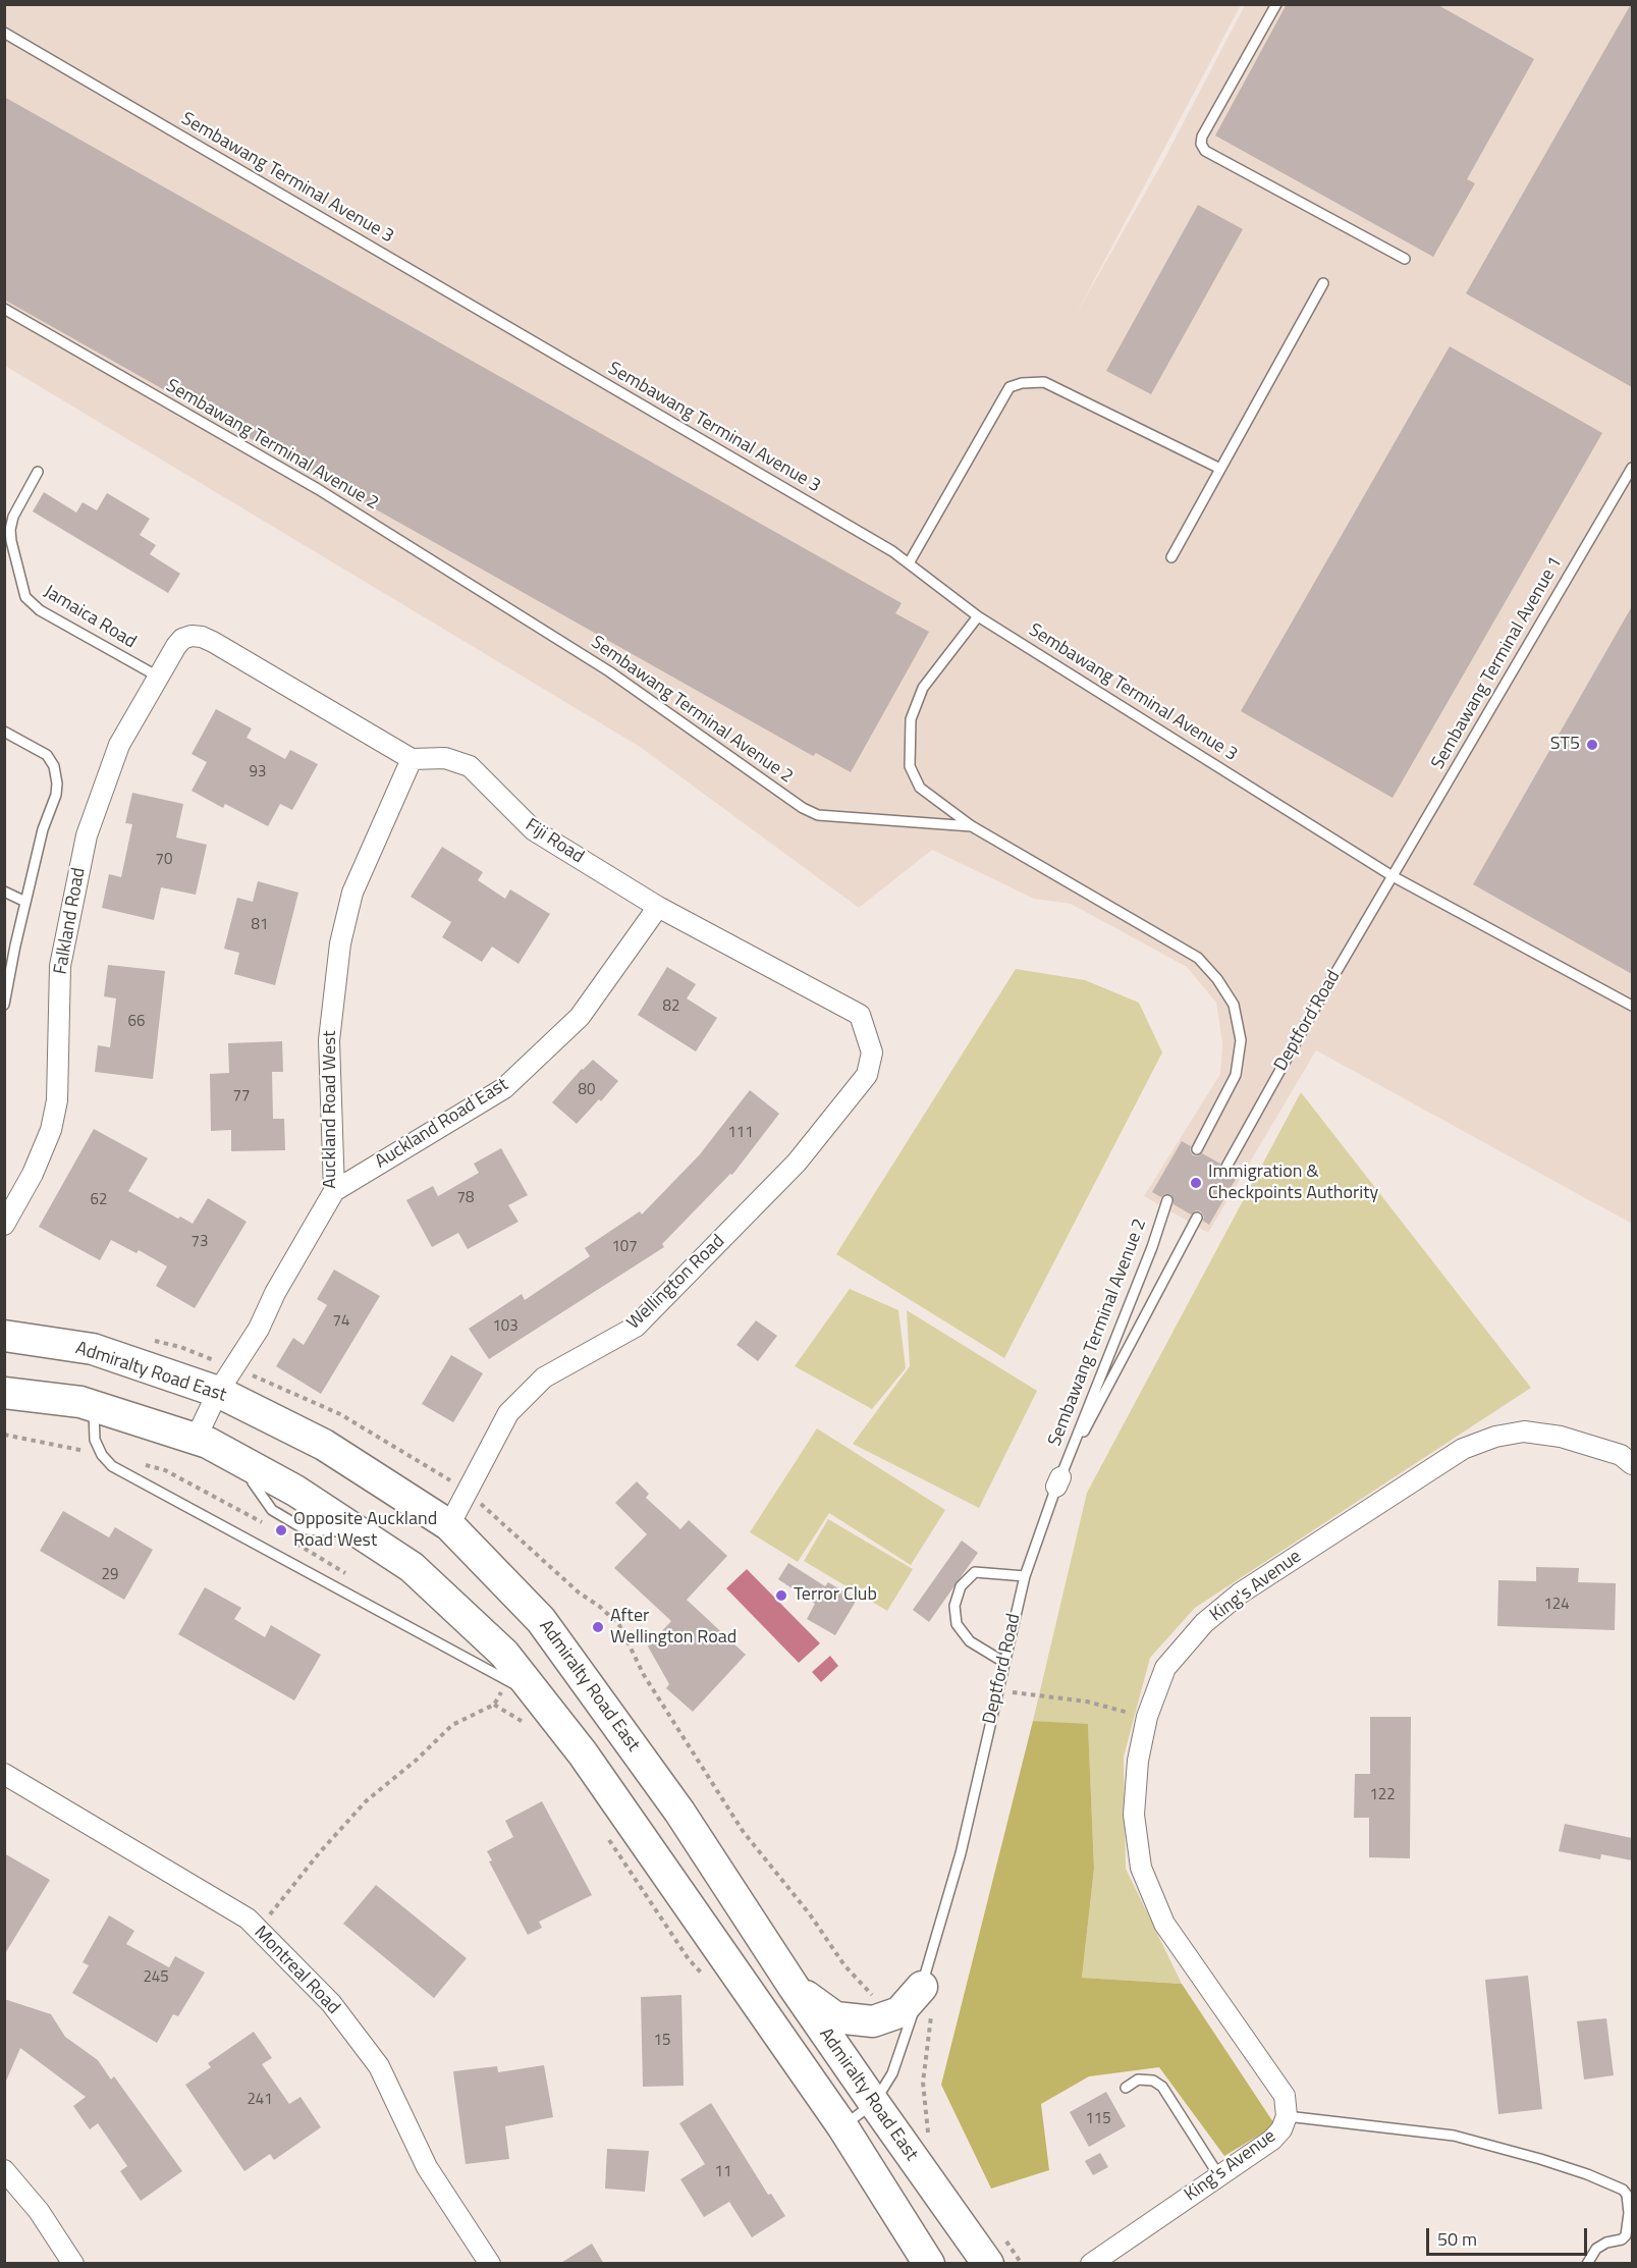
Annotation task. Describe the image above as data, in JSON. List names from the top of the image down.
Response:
{
  "streets": {
    "main road": ["Admiralty Road East"],
    "street": [
      "Fiji Road",
      "Falkland Road",
      "Auckland Road West",
      "Auckland Road East",
      "Wellington Road",
      "King's Avenue",
      "Montreal Road"
    ],
    "lane": [
      "Sembawang Terminal Avenue 3",
      "Sembawang Terminal Avenue 2",
      "Jamaica Road",
      "Sembawang Terminal Avenue 1",
      "Deptford Road"
    ]
  },
  "crossings": [
    ["Sembawang Terminal Avenue 3", "Sembawang Terminal Avenue 1"],
    ["Sembawang Terminal Avenue 3", "Deptford Road"],
    ["Sembawang Terminal Avenue 2", "Deptford Road"],
    ["Jamaica Road", "Falkland Road"],
    ["Sembawang Terminal Avenue 1", "Deptford Road"],
    ["Fiji Road", "Falkland Road"],
    ["Fiji Road", "Auckland Road West"],
    ["Fiji Road", "Auckland Road East"],
    ["Fiji Road", "Wellington Road"],
    ["Falkland Road", "Auckland Road West"],
    ["Deptford Road", "Admiralty Road East"],
    ["Auckland Road West", "Auckland Road East"],
    ["Auckland Road West", "Admiralty Road East"],
    ["Wellington Road", "Admiralty Road East"]
  ],
  "places": [
    "ST5",
    "Immigration & Checkpoints Authority",
    "Opposite Auckland Road West",
    "Terror Club",
    "After Wellington Road"
  ],
  "house_numbers": [
    "93",
    "70",
    "81",
    "82",
    "66",
    "80",
    "77",
    "111",
    "78",
    "62",
    "73",
    "107",
    "74",
    "103",
    "29",
    "124",
    "122",
    "245",
    "15",
    "241",
    "115",
    "11"
  ],
  "scale_bar": "50 m"
}
